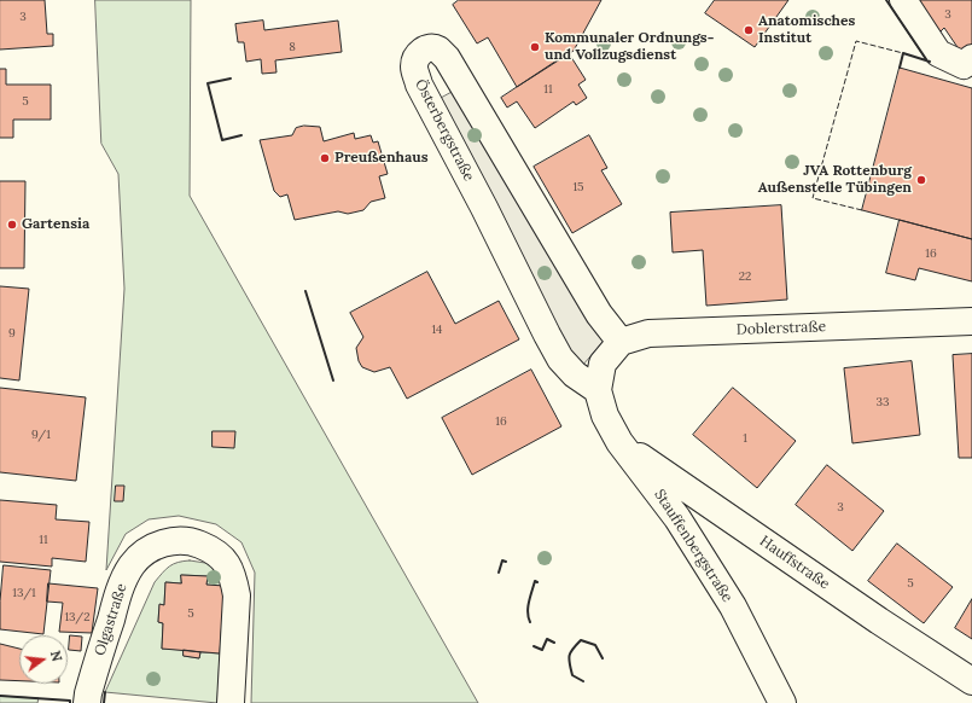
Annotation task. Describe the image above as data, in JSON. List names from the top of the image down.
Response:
{
  "streets": {
    "street": [
      "Österbergstraße",
      "Doblerstraße",
      "Stauffenbergstraße",
      "Hauffstraße",
      "Olgastraße"
    ]
  },
  "crossings": [
    ["Österbergstraße", "Doblerstraße"],
    ["Österbergstraße", "Stauffenbergstraße"],
    ["Doblerstraße", "Stauffenbergstraße"],
    ["Stauffenbergstraße", "Hauffstraße"]
  ],
  "places": [
    "Anatomisches Institut",
    "Kommunaler Ordnungs- und Vollzugsdienst",
    "Preußenhaus",
    "JVA Rottenburg Außenstelle Tübingen",
    "Gartensia"
  ],
  "house_numbers": [
    "3",
    "3",
    "8",
    "11",
    "5",
    "15",
    "16",
    "22",
    "14",
    "9",
    "33",
    "16",
    "9/1",
    "1",
    "3",
    "11",
    "5",
    "13/1",
    "5",
    "13/2"
  ],
  "north": "right"
}
